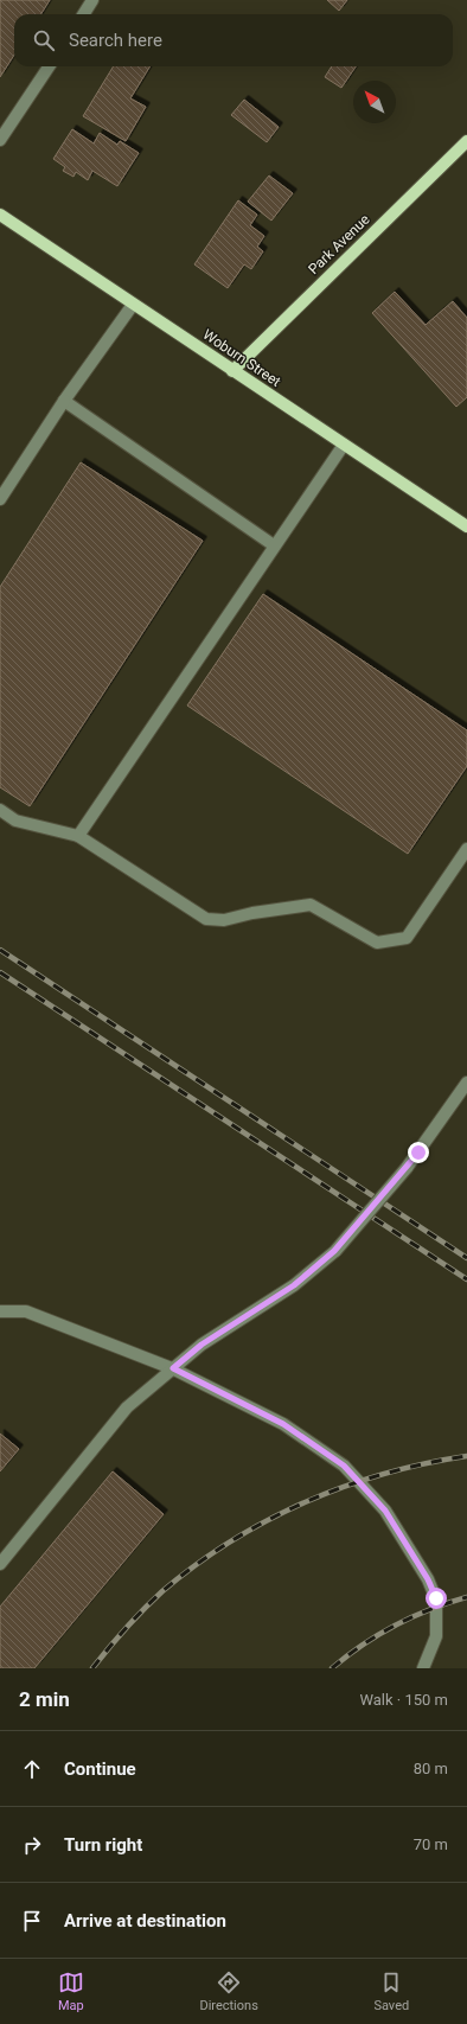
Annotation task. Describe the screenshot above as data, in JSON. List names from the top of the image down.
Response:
{
  "streets": {
    "main road": ["Park Avenue", "Woburn Street"]
  },
  "crossings": [
    ["Park Avenue", "Woburn Street"]
  ],
  "north": "top left",
  "page": {
    "search": "Search here",
    "heading": ["2 min", "Walk · 150 m"],
    "list": [
      ["Continue", "80 m"],
      ["Turn right", "70 m"],
      "Arrive at destination"
    ],
    "nav": ["Map", "Directions", "Saved"]
  }
}
